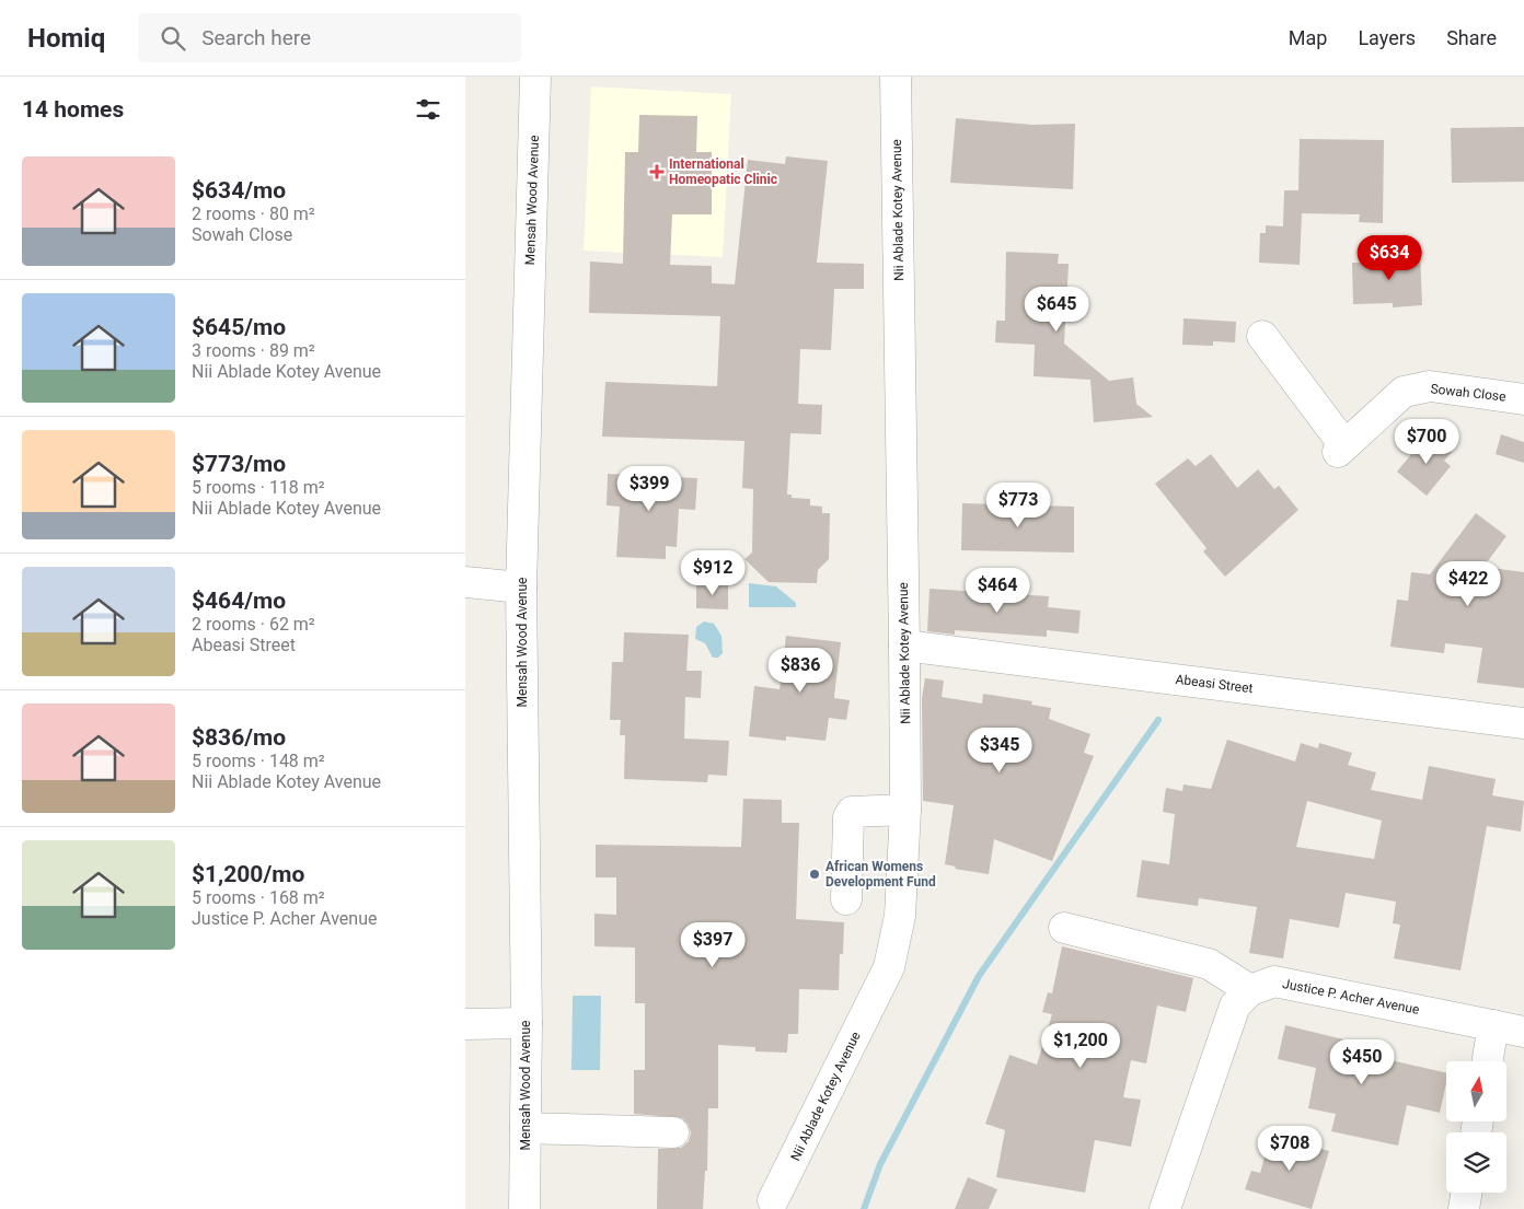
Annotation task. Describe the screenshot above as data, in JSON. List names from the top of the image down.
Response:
{
  "streets": {
    "street": [
      "Mensah Wood Avenue",
      "Nii Ablade Kotey Avenue",
      "Sowah Close",
      "Abeasi Street",
      "Justice P. Acher Avenue"
    ]
  },
  "crossings": [
    ["Nii Ablade Kotey Avenue", "Abeasi Street"]
  ],
  "places": {
    "health": ["International Homeopatic Clinic"],
    "other": ["African Womens Development Fund"]
  },
  "north": "top",
  "page": {
    "header": "Homiq",
    "search": "Search here",
    "nav": ["Map", "Layers", "Share"],
    "heading": "14 homes",
    "list": [
      {
        "name": "$634/mo",
        "note": "2 rooms · 80 m² · Sowah Close"
      },
      {
        "name": "$645/mo",
        "note": "3 rooms · 89 m² · Nii Ablade Kotey Avenue"
      },
      {
        "name": "$773/mo",
        "note": "5 rooms · 118 m² · Nii Ablade Kotey Avenue"
      },
      {
        "name": "$464/mo",
        "note": "2 rooms · 62 m² · Abeasi Street"
      },
      {
        "name": "$836/mo",
        "note": "5 rooms · 148 m² · Nii Ablade Kotey Avenue"
      },
      {
        "name": "$1,200/mo",
        "note": "5 rooms · 168 m² · Justice P. Acher Avenue"
      }
    ],
    "price": [
      "$634",
      "$645",
      "$700",
      "$399",
      "$773",
      "$912",
      "$422",
      "$464",
      "$836",
      "$345",
      "$397",
      "$1,200",
      "$450",
      "$708"
    ]
  }
}
